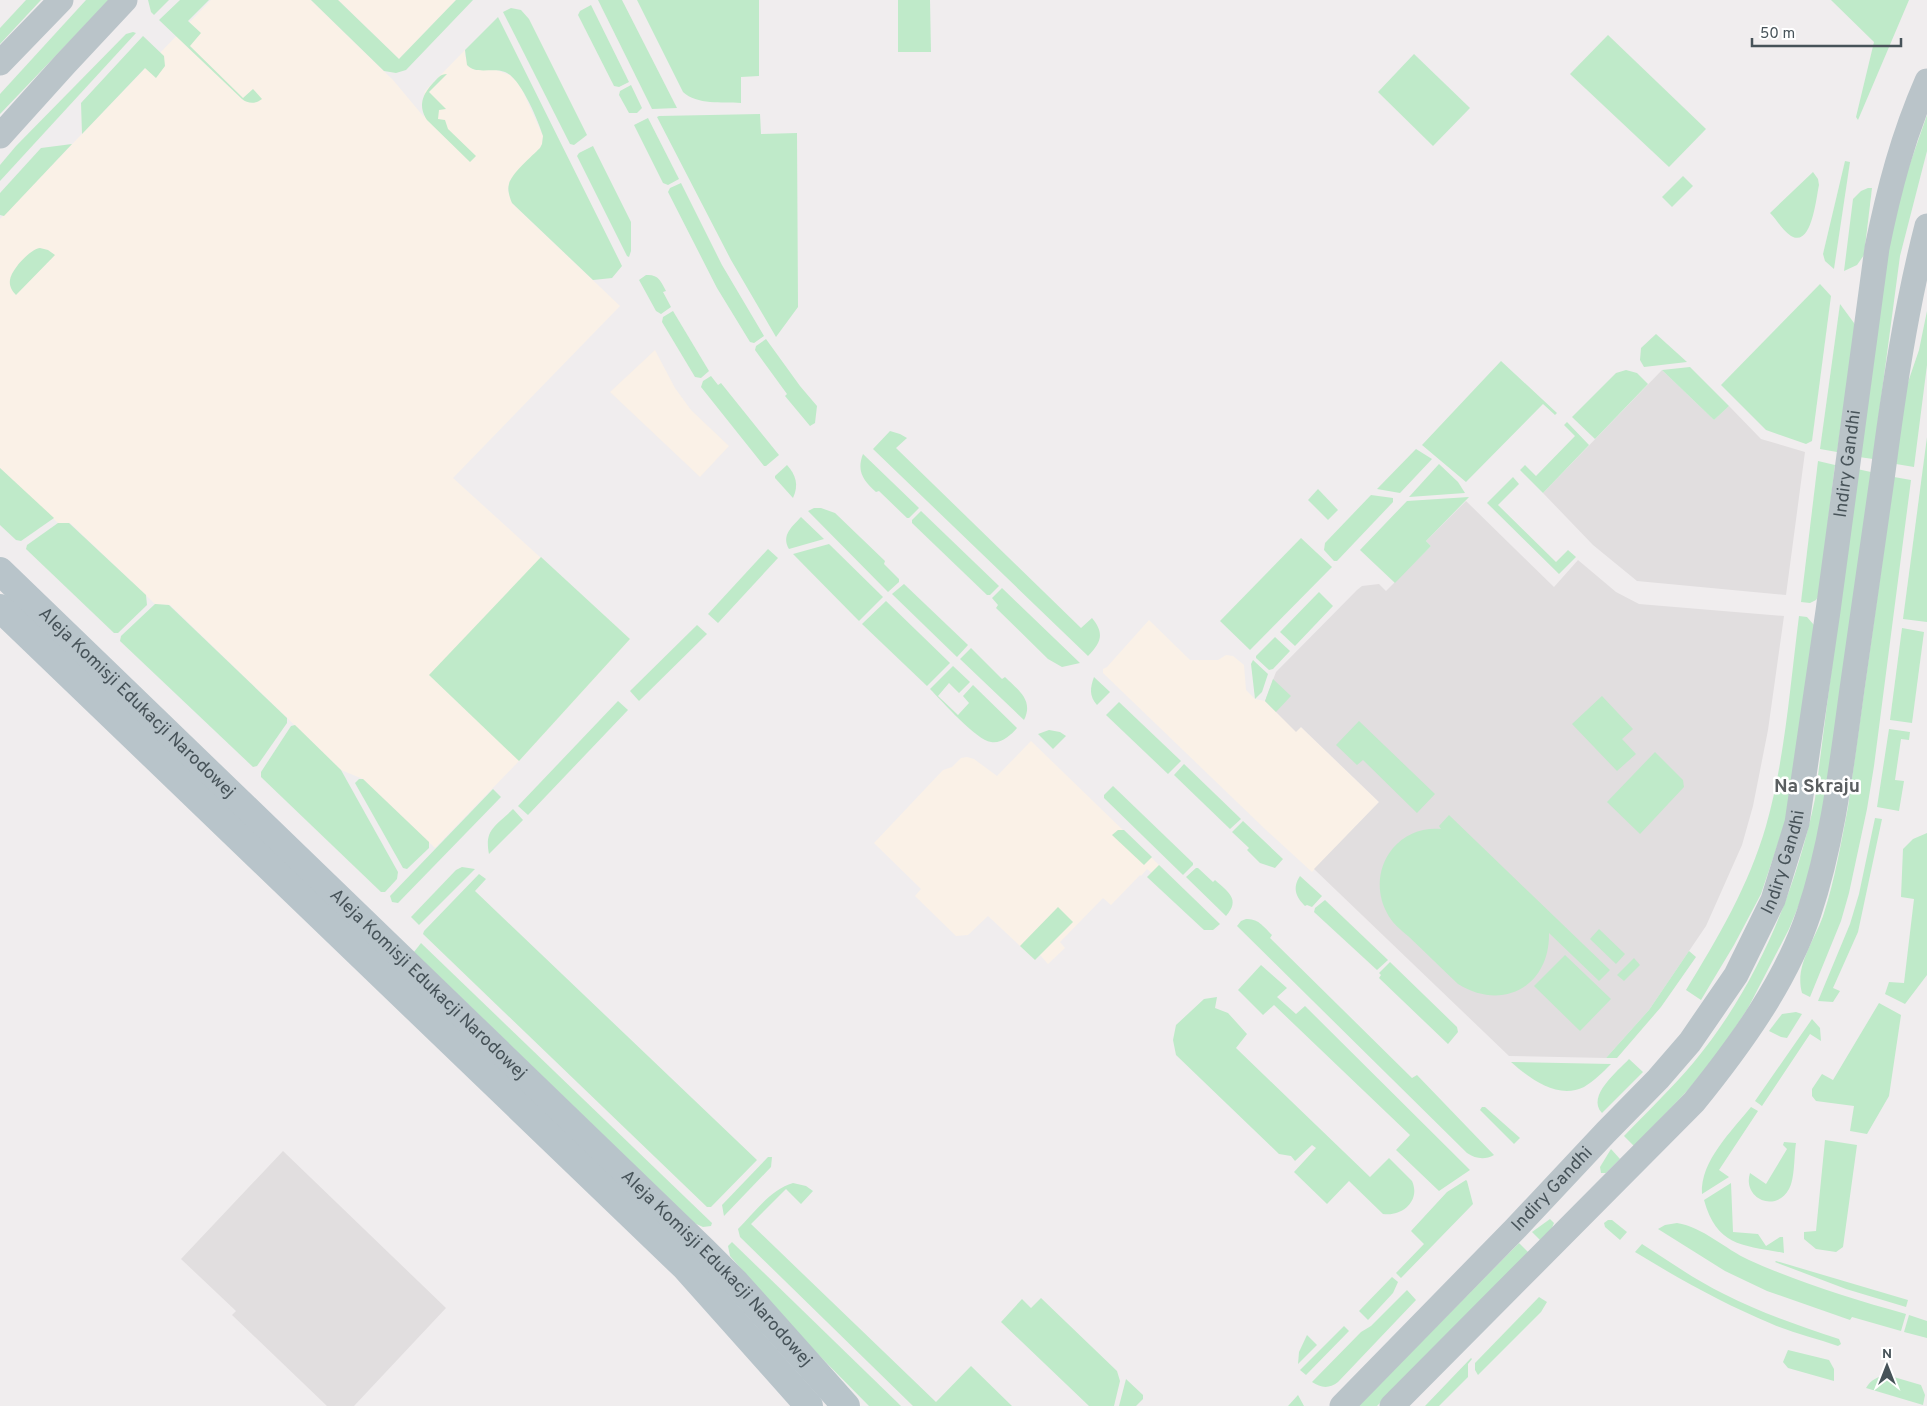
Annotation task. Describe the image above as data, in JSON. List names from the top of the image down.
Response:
{
  "streets": {
    "main road": ["Aleja Komisji Edukacji Narodowej"],
    "street": ["Indiry Gandhi"]
  },
  "districts": ["Na Skraju"],
  "scale_bar": "50 m",
  "north": "top"
}
